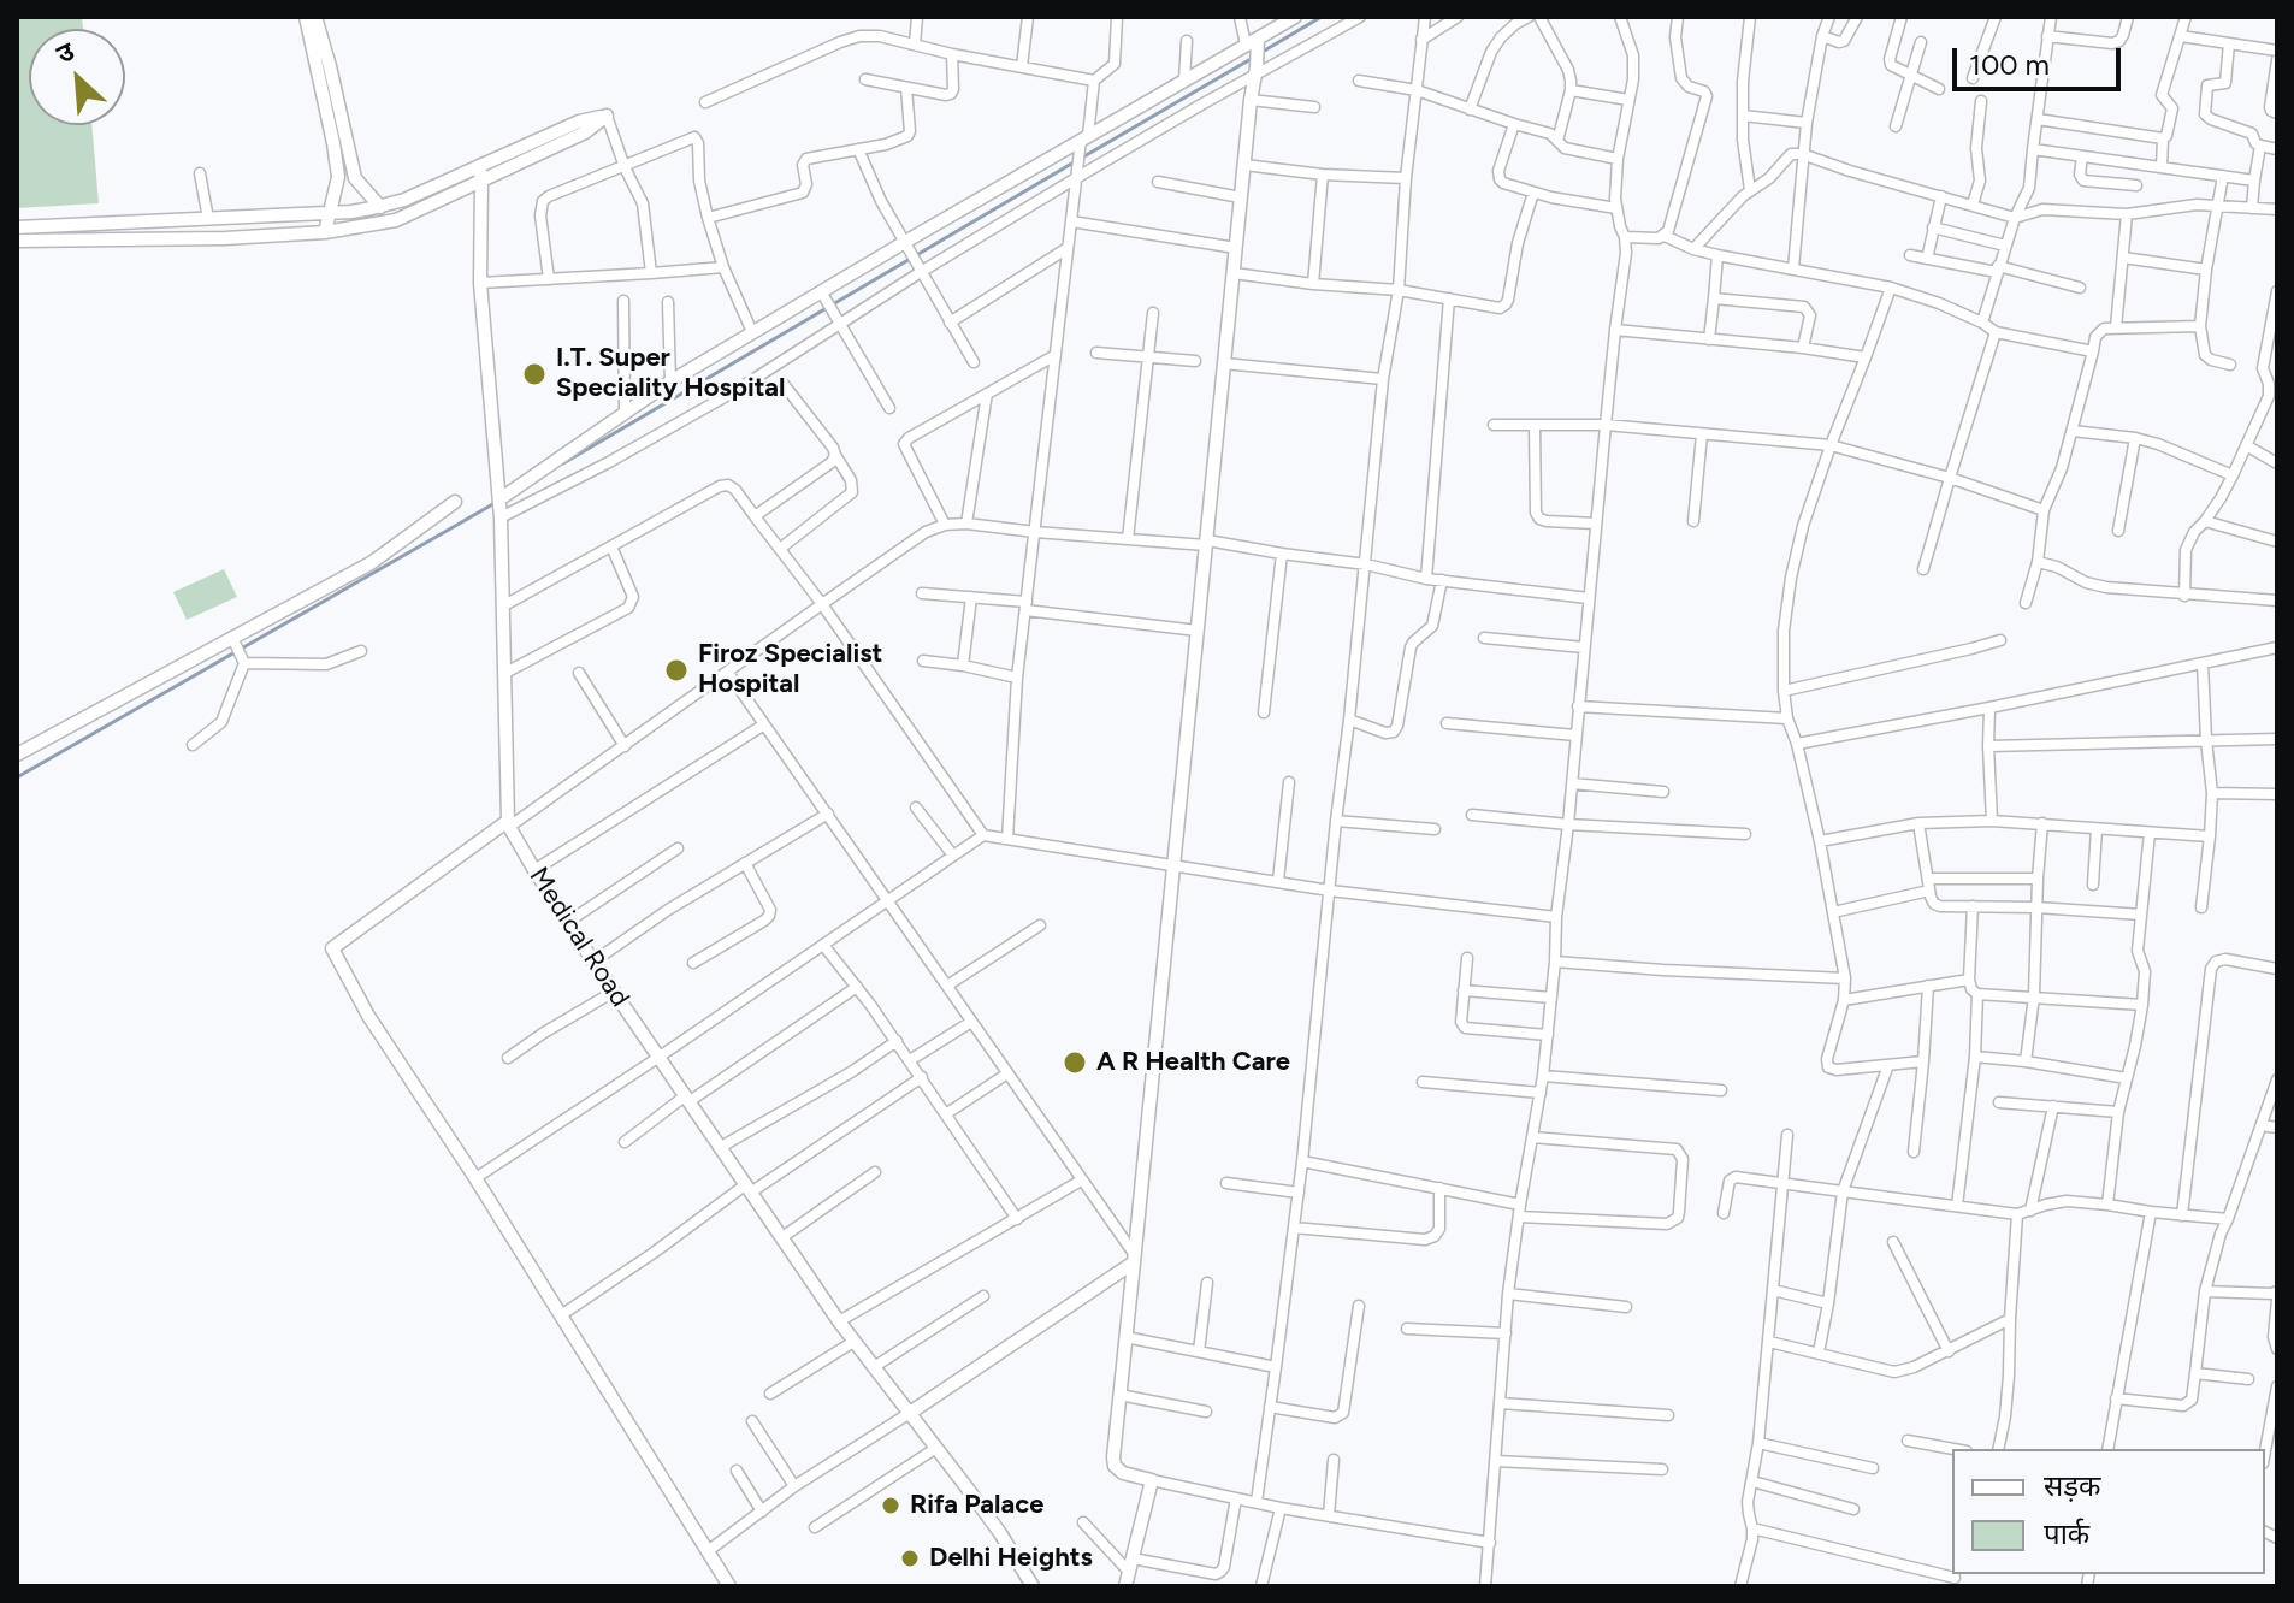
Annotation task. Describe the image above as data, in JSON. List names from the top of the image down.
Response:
{
  "streets": {
    "street": ["Medical Road"]
  },
  "places": [
    "I.T. Super Speciality Hospital",
    "Firoz Specialist Hospital",
    "A R Health Care",
    "Rifa Palace",
    "Delhi Heights"
  ],
  "legend": ["सड़क", "पार्क"],
  "scale_bar": "100 m",
  "north": "top left"
}
